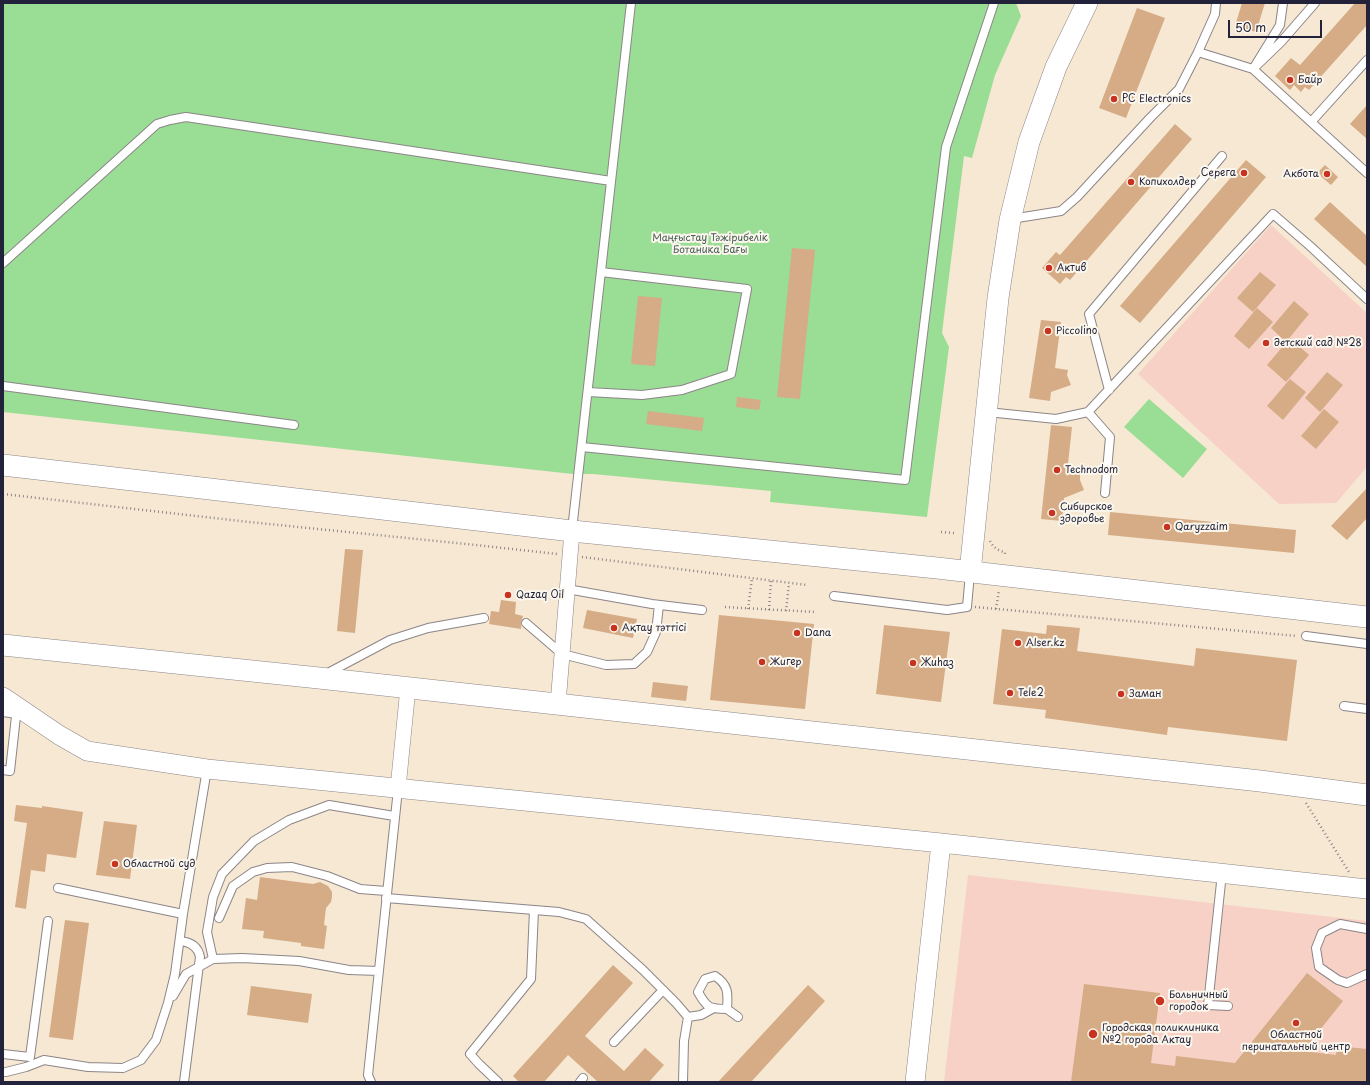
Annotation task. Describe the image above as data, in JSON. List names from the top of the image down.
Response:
{
  "parks": ["Маңғыстау Тәжірибелік Ботаника Бағы"],
  "places": [
    "Байр",
    "PC Electronics",
    "Cерега",
    "Акбота",
    "Копихолдер",
    "Актив",
    "Piccolino",
    "детский сад №28",
    "Technodom",
    "Сибирское здоровье",
    "Qaryzzaim",
    "Qazaq Oil",
    "Ақтау тәттісі",
    "Dana",
    "Alser.kz",
    "Жигер",
    "Жиhаз",
    "Tele2",
    "Заман",
    "Областной суд",
    "Больничный городок",
    "Областной перинатальный центр",
    "Городская поликлиника №2 города Актау"
  ],
  "scale_bar": "50 m"
}
